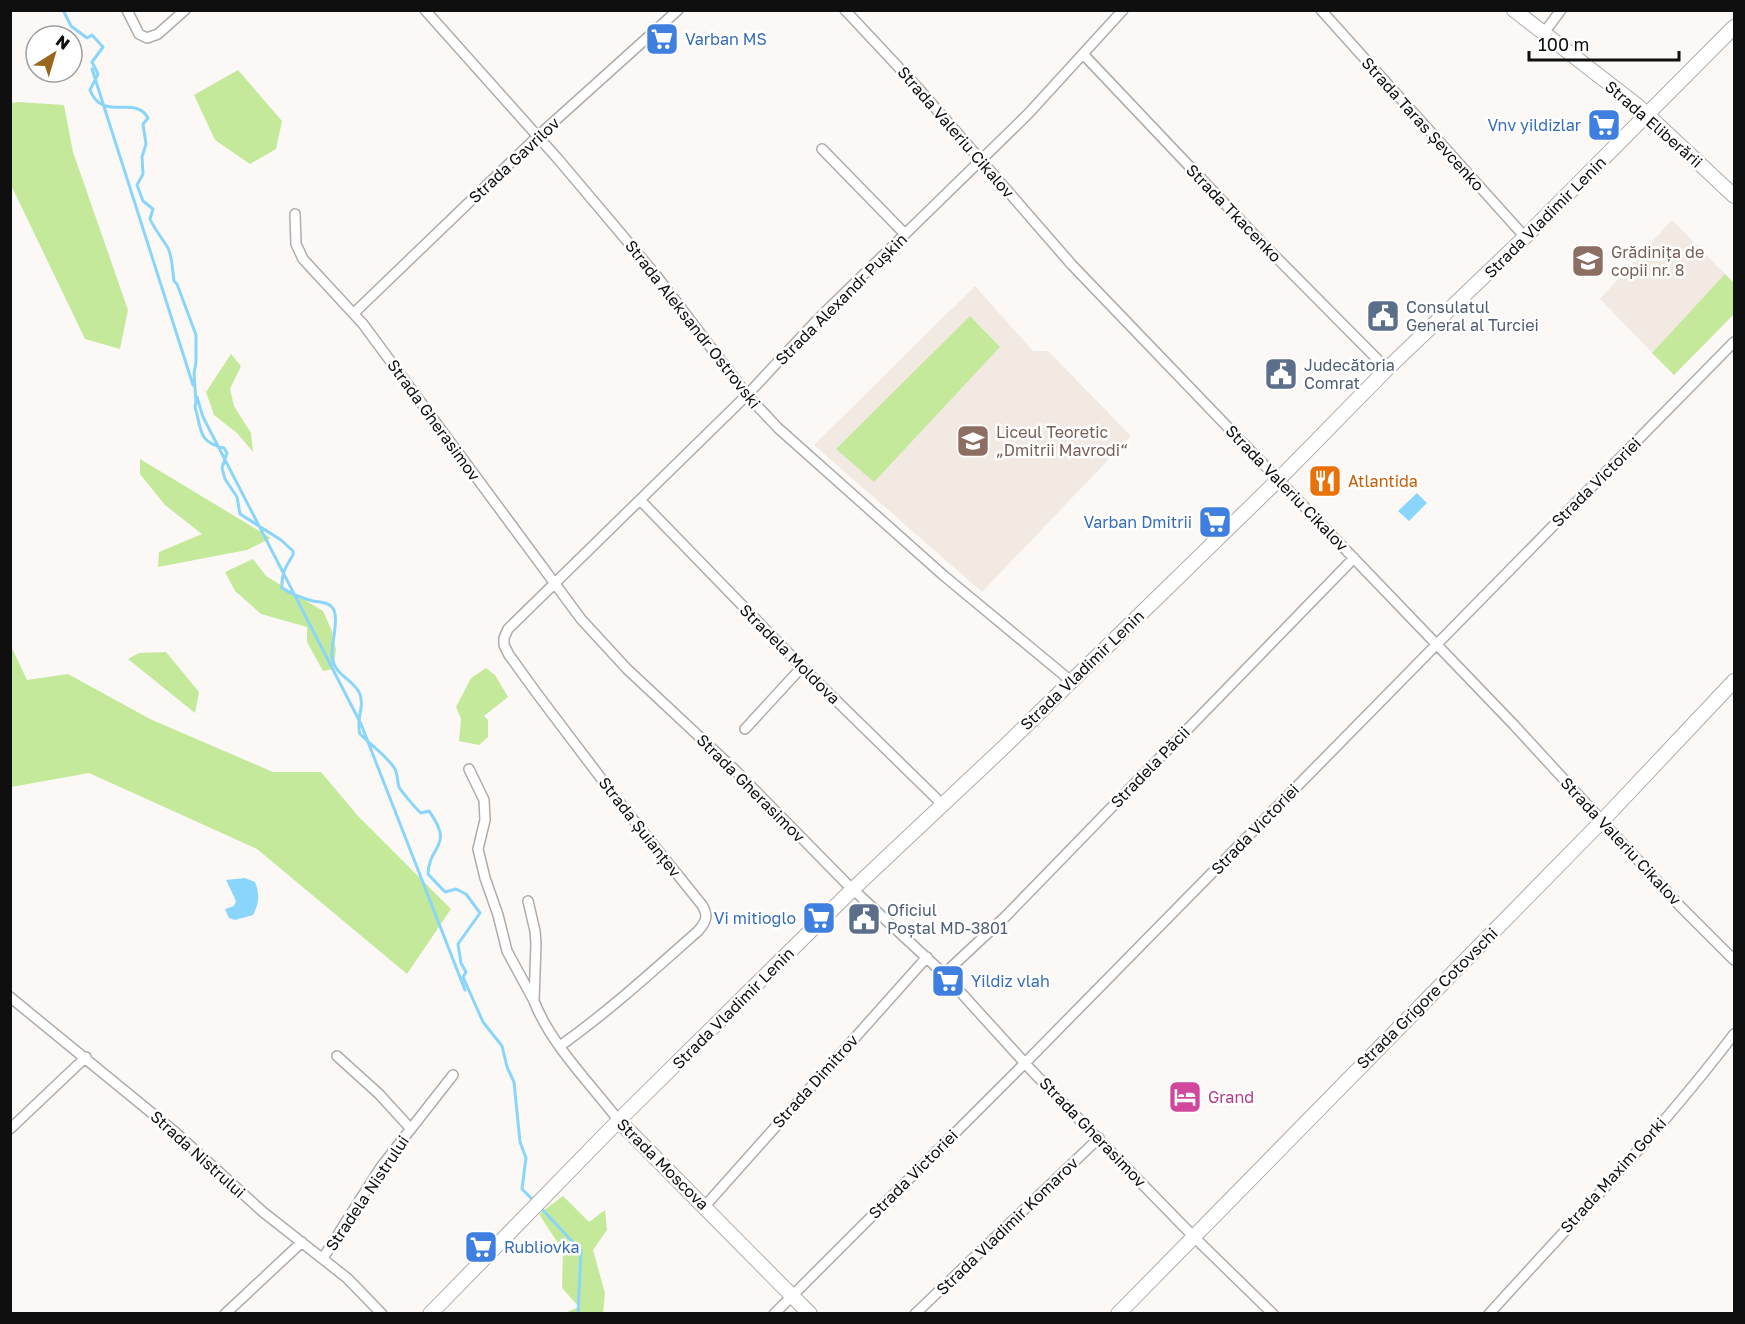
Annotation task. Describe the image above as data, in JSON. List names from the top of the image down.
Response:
{
  "streets": {
    "main road": [
      "Strada Eliberării",
      "Strada Vladimir Lenin",
      "Strada Grigore Cotovschi",
      "Strada Moscova"
    ],
    "street": [
      "Strada Taras Șevcenko",
      "Strada Valeriu Cikalov",
      "Strada Gavrilov",
      "Strada Tkacenko",
      "Strada Alexandr Pușkin",
      "Strada Aleksandr Ostrovski",
      "Strada Gherasimov",
      "Strada Victoriei",
      "Stradela Moldova",
      "Stradela Păcii",
      "Strada Șuianțev",
      "Strada Dimitrov",
      "Strada Nistrului",
      "Strada Maxim Gorki",
      "Stradela Nistrului",
      "Strada Vladimir Komarov"
    ]
  },
  "crossings": [
    ["Strada Taras Șevcenko", "Strada Vladimir Lenin"],
    ["Strada Eliberării", "Strada Vladimir Lenin"],
    ["Strada Valeriu Cikalov", "Strada Vladimir Lenin"],
    ["Strada Valeriu Cikalov", "Strada Alexandr Pușkin"],
    ["Strada Valeriu Cikalov", "Strada Victoriei"],
    ["Strada Valeriu Cikalov", "Stradela Păcii"],
    ["Strada Valeriu Cikalov", "Strada Grigore Cotovschi"],
    ["Strada Gavrilov", "Strada Aleksandr Ostrovski"],
    ["Strada Gavrilov", "Strada Gherasimov"],
    ["Strada Tkacenko", "Strada Vladimir Lenin"],
    ["Strada Tkacenko", "Strada Alexandr Pușkin"],
    ["Strada Vladimir Lenin", "Strada Aleksandr Ostrovski"],
    ["Strada Vladimir Lenin", "Strada Gherasimov"],
    ["Strada Vladimir Lenin", "Stradela Moldova"],
    ["Strada Vladimir Lenin", "Strada Moscova"],
    ["Strada Alexandr Pușkin", "Strada Aleksandr Ostrovski"],
    ["Strada Alexandr Pușkin", "Strada Gherasimov"],
    ["Strada Alexandr Pușkin", "Stradela Moldova"],
    ["Strada Alexandr Pușkin", "Strada Șuianțev"],
    ["Strada Gherasimov", "Strada Victoriei"],
    ["Strada Gherasimov", "Stradela Păcii"],
    ["Strada Gherasimov", "Strada Șuianțev"],
    ["Strada Gherasimov", "Strada Grigore Cotovschi"],
    ["Strada Gherasimov", "Strada Dimitrov"],
    ["Strada Gherasimov", "Strada Vladimir Komarov"],
    ["Strada Victoriei", "Strada Moscova"],
    ["Strada Șuianțev", "Strada Moscova"],
    ["Strada Dimitrov", "Strada Moscova"],
    ["Strada Nistrului", "Stradela Nistrului"]
  ],
  "places": {
    "supermarket": [
      "Varban MS",
      "Vnv yildizlar",
      "Varban Dmitrii",
      "Vi mitioglo",
      "Yildiz vlah",
      "Rubliovka"
    ],
    "school or university": ["Grădinița de copii nr. 8", "Liceul Teoretic „Dmitrii Mavrodi“"],
    "public building": ["Consulatul General al Turciei", "Judecătoria Comrat", "Oficiul Poștal MD-3801"],
    "restaurant": ["Atlantida"],
    "hotel": ["Grand"]
  },
  "scale_bar": "100 m",
  "north": "top right"
}
